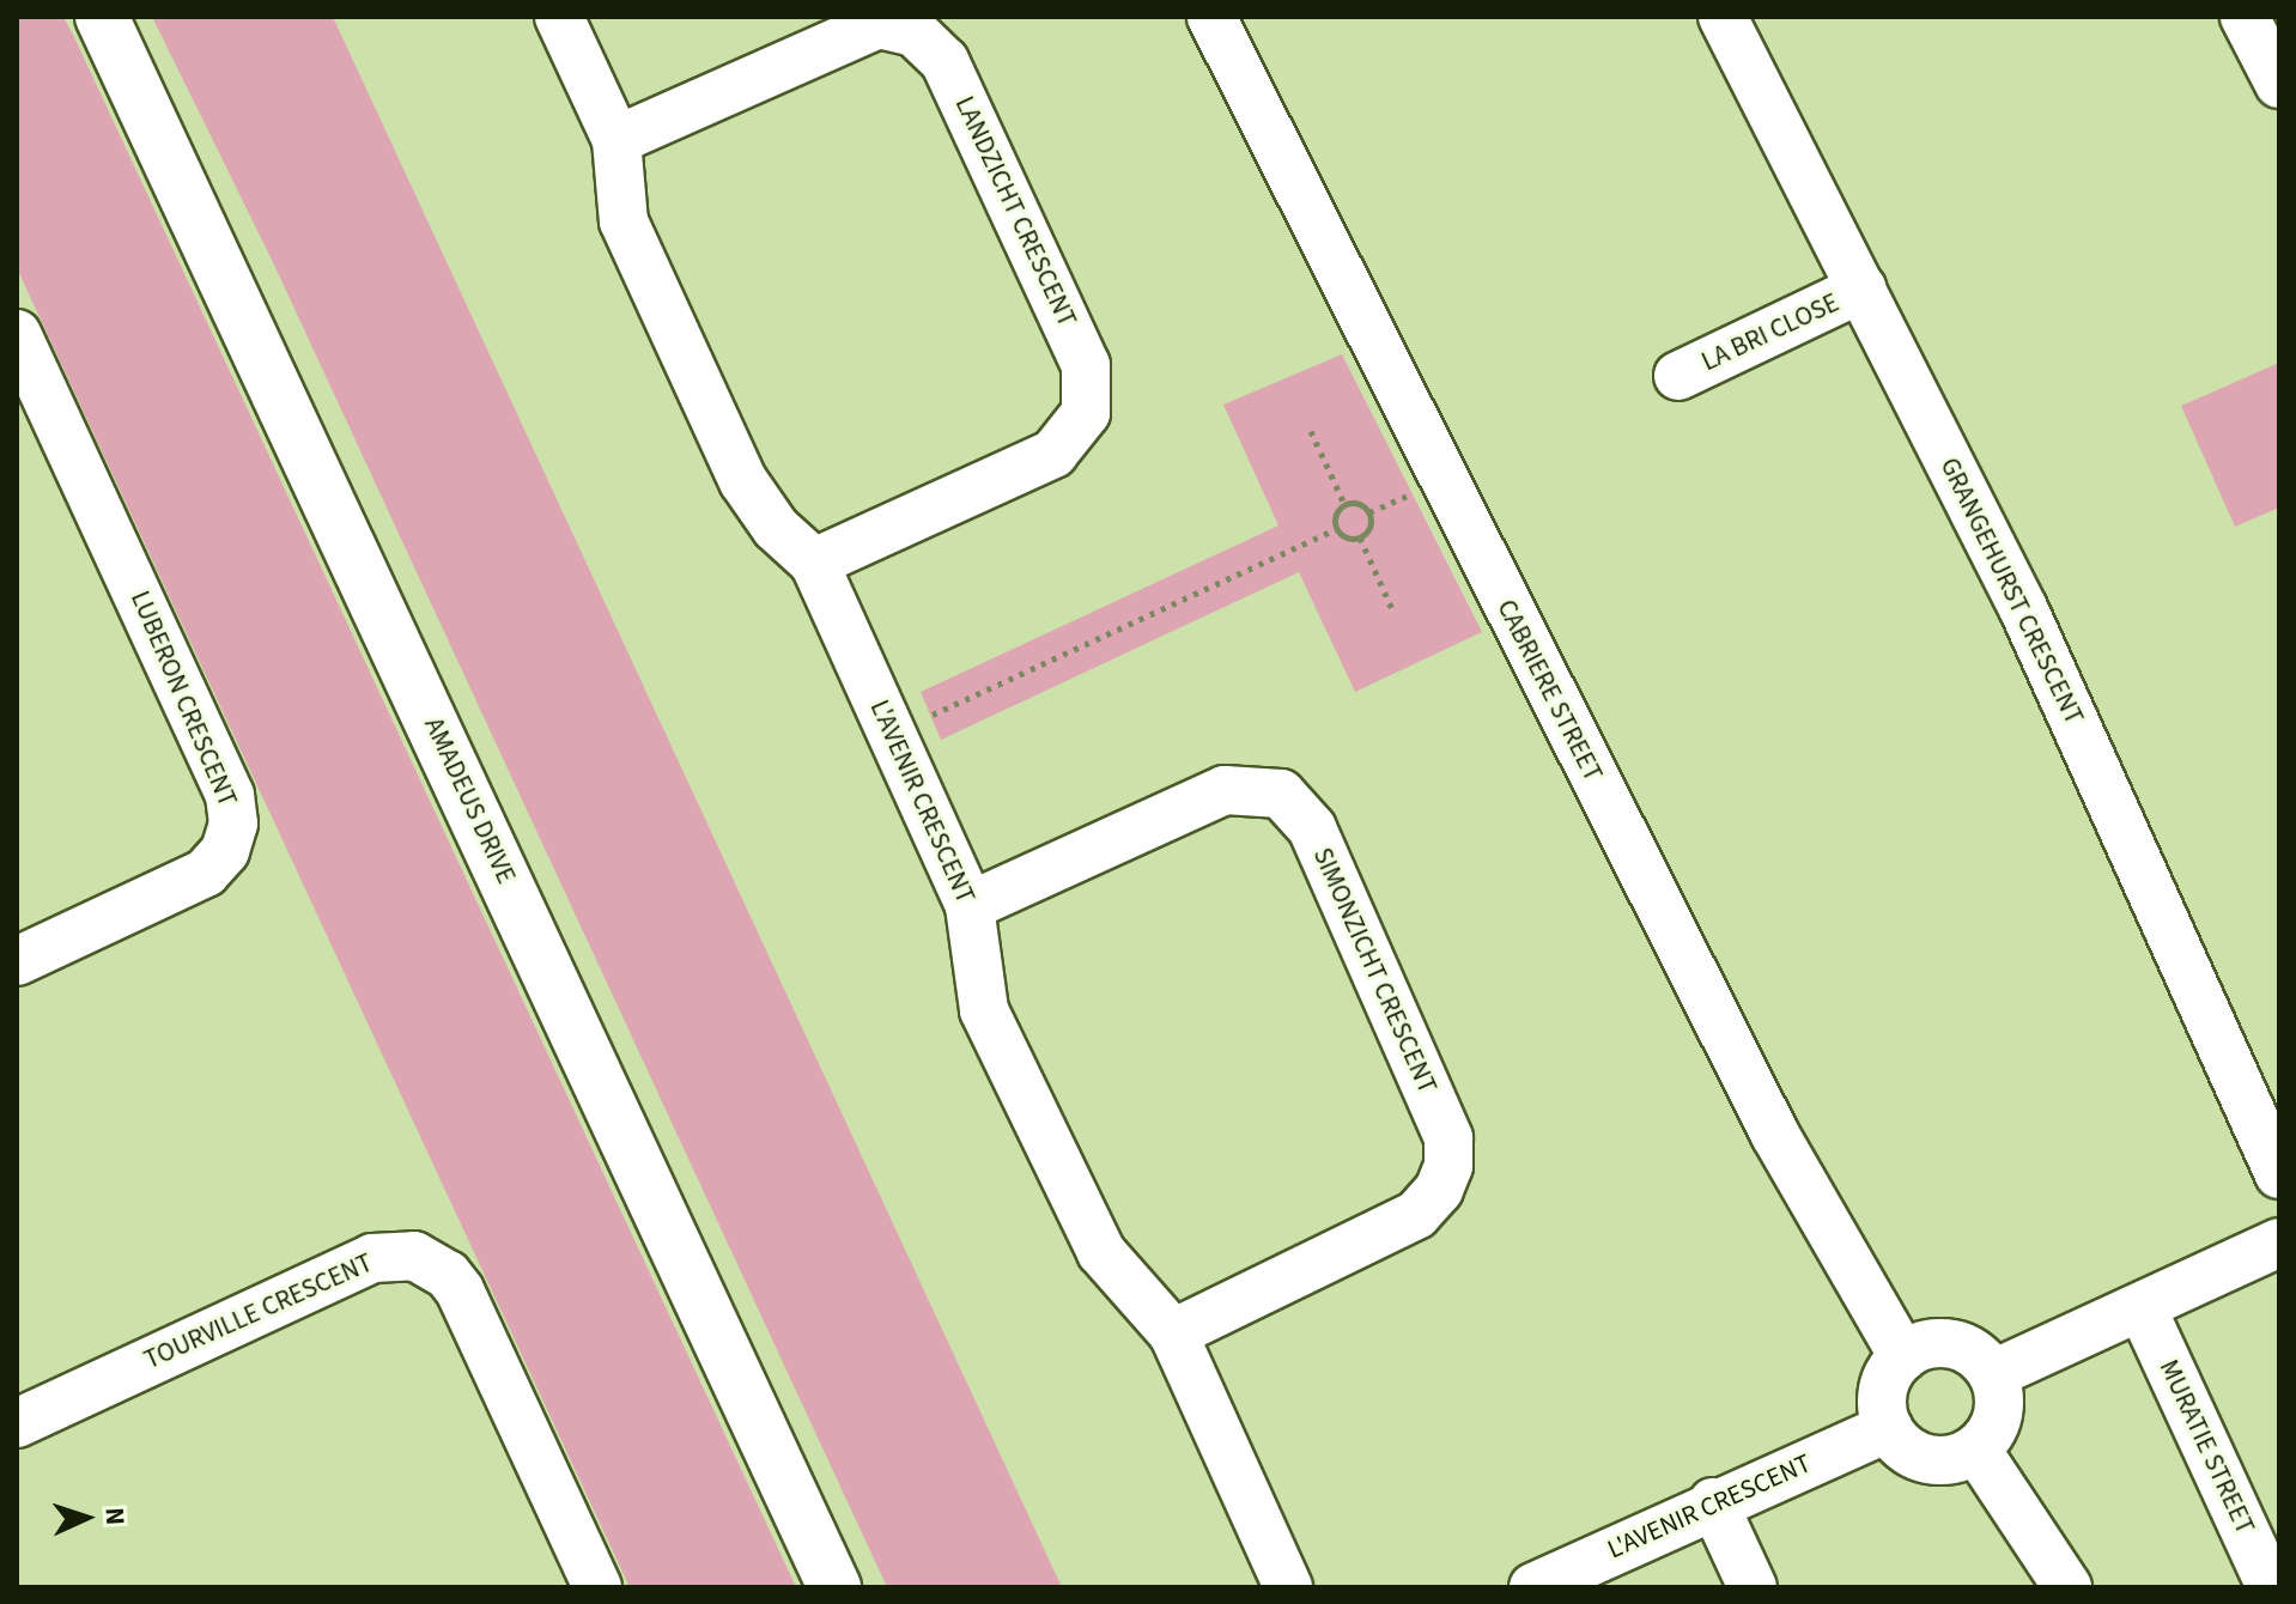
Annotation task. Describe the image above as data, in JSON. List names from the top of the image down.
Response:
{
  "streets": {
    "street": [
      "LANDZICHT CRESCENT",
      "LA BRI CLOSE",
      "GRANGEHURST CRESCENT",
      "CABRIERE STREET",
      "LUBERON CRESCENT",
      "AMADEUS DRIVE",
      "L'AVENIR CRESCENT",
      "SIMONZICHT CRESCENT",
      "TOURVILLE CRESCENT",
      "MURATIE STREET"
    ]
  },
  "crossings": [
    ["LANDZICHT CRESCENT", "L'AVENIR CRESCENT"],
    ["LA BRI CLOSE", "GRANGEHURST CRESCENT"],
    ["CABRIERE STREET", "L'AVENIR CRESCENT"],
    ["L'AVENIR CRESCENT", "SIMONZICHT CRESCENT"]
  ],
  "north": "right"
}
